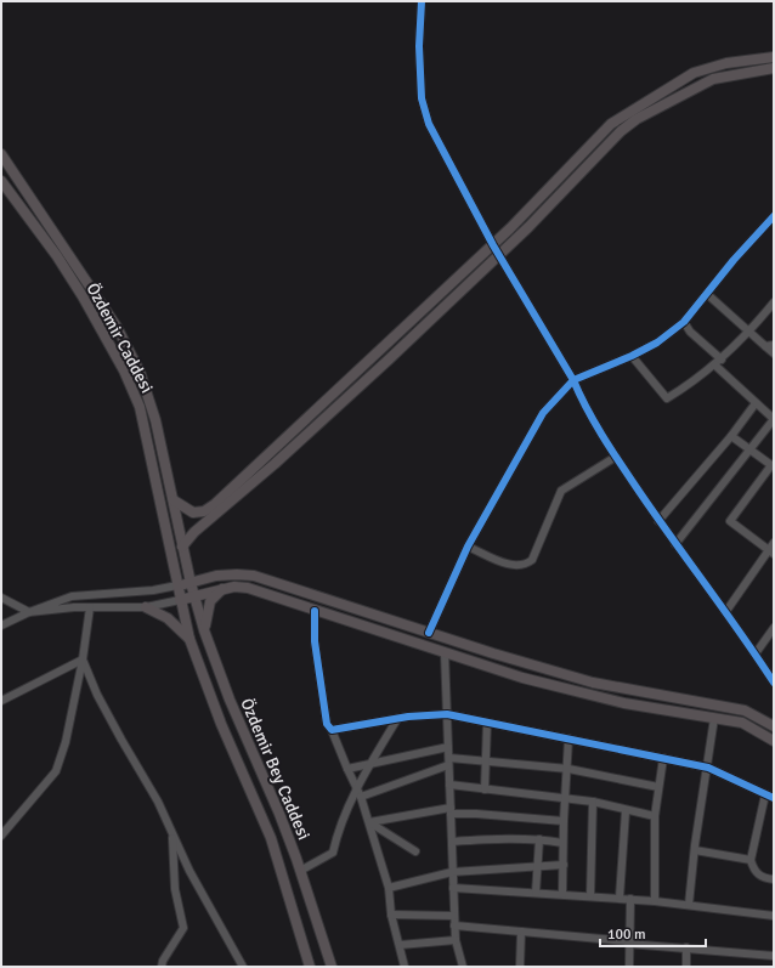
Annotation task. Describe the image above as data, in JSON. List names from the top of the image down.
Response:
{
  "streets": {
    "main road": ["Özdemir Caddesi", "Özdemir Bey Caddesi"]
  },
  "crossings": [
    ["Özdemir Caddesi", "Özdemir Bey Caddesi"]
  ],
  "scale_bar": "100 m"
}
